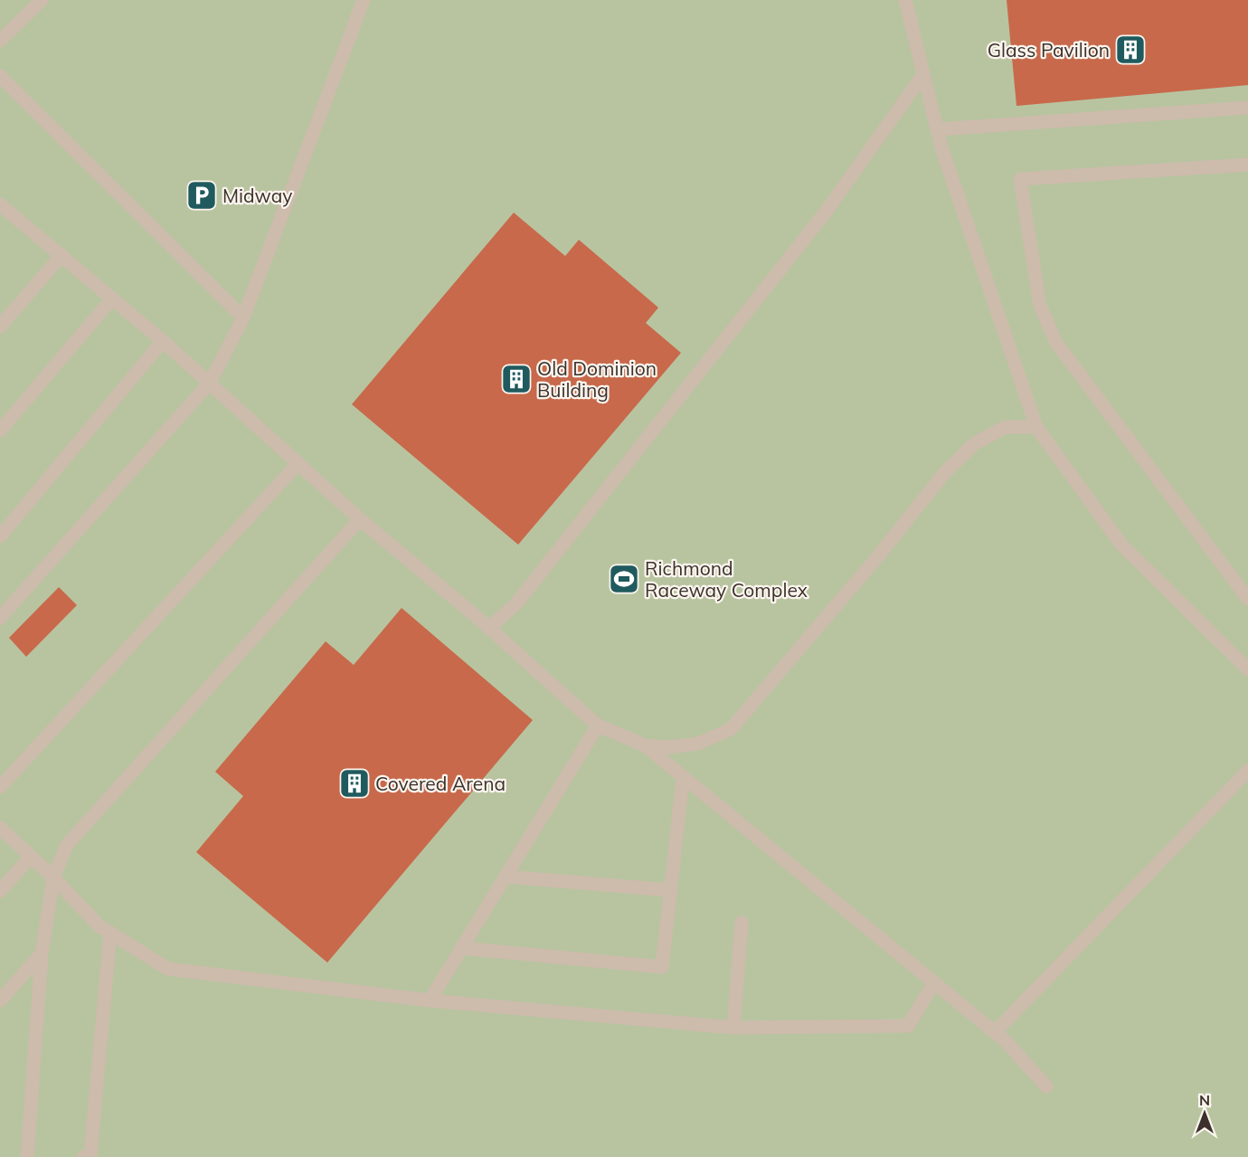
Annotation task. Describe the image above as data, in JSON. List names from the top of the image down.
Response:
{
  "places": {
    "building": ["Glass Pavilion", "Old Dominion Building", "Covered Arena"],
    "parking": ["Midway"],
    "sports": ["Richmond Raceway Complex"]
  },
  "north": "top"
}
